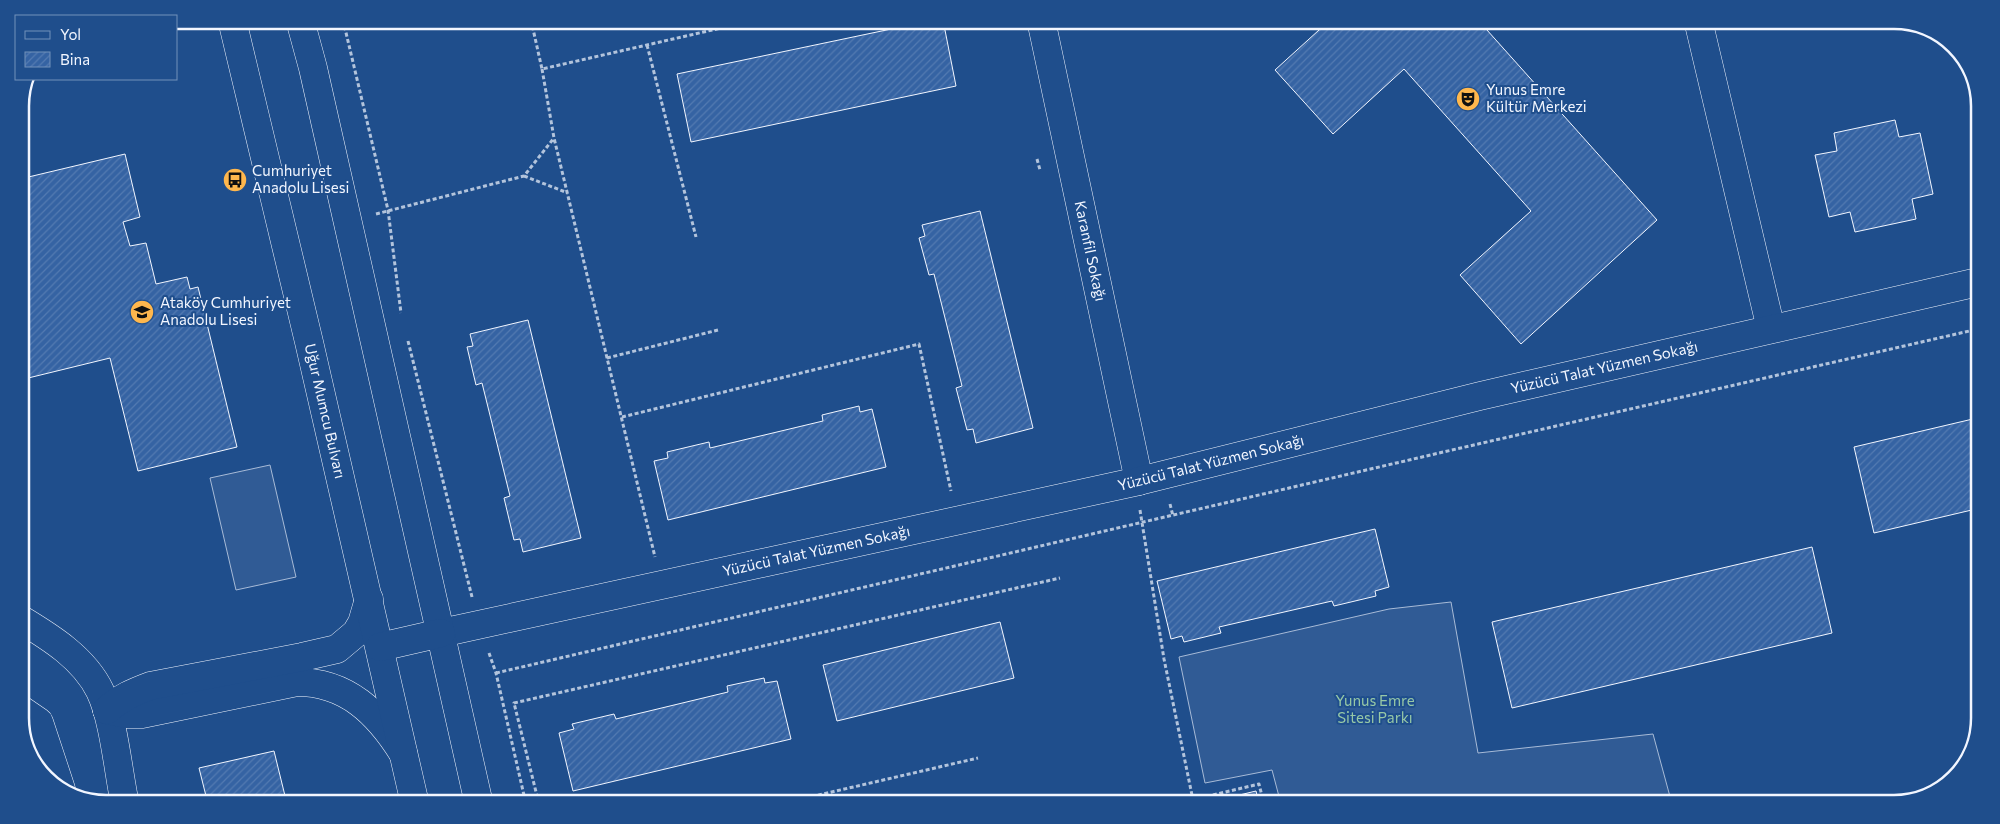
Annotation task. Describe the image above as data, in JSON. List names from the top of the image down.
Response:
{
  "streets": {
    "street": ["Karanfil Sokağı", "Yüzücü Talat Yüzmen Sokağı", "Uğur Mumcu Bulvarı"]
  },
  "crossings": [
    ["Karanfil Sokağı", "Yüzücü Talat Yüzmen Sokağı"],
    ["Yüzücü Talat Yüzmen Sokağı", "Uğur Mumcu Bulvarı"]
  ],
  "parks": ["Yunus Emre Sitesi Parkı"],
  "places": {
    "theatre": ["Yunus Emre Kültür Merkezi"],
    "bus stop": ["Cumhuriyet Anadolu Lisesi"],
    "school or university": ["Ataköy Cumhuriyet Anadolu Lisesi"]
  },
  "legend": ["Yol", "Bina"]
}
